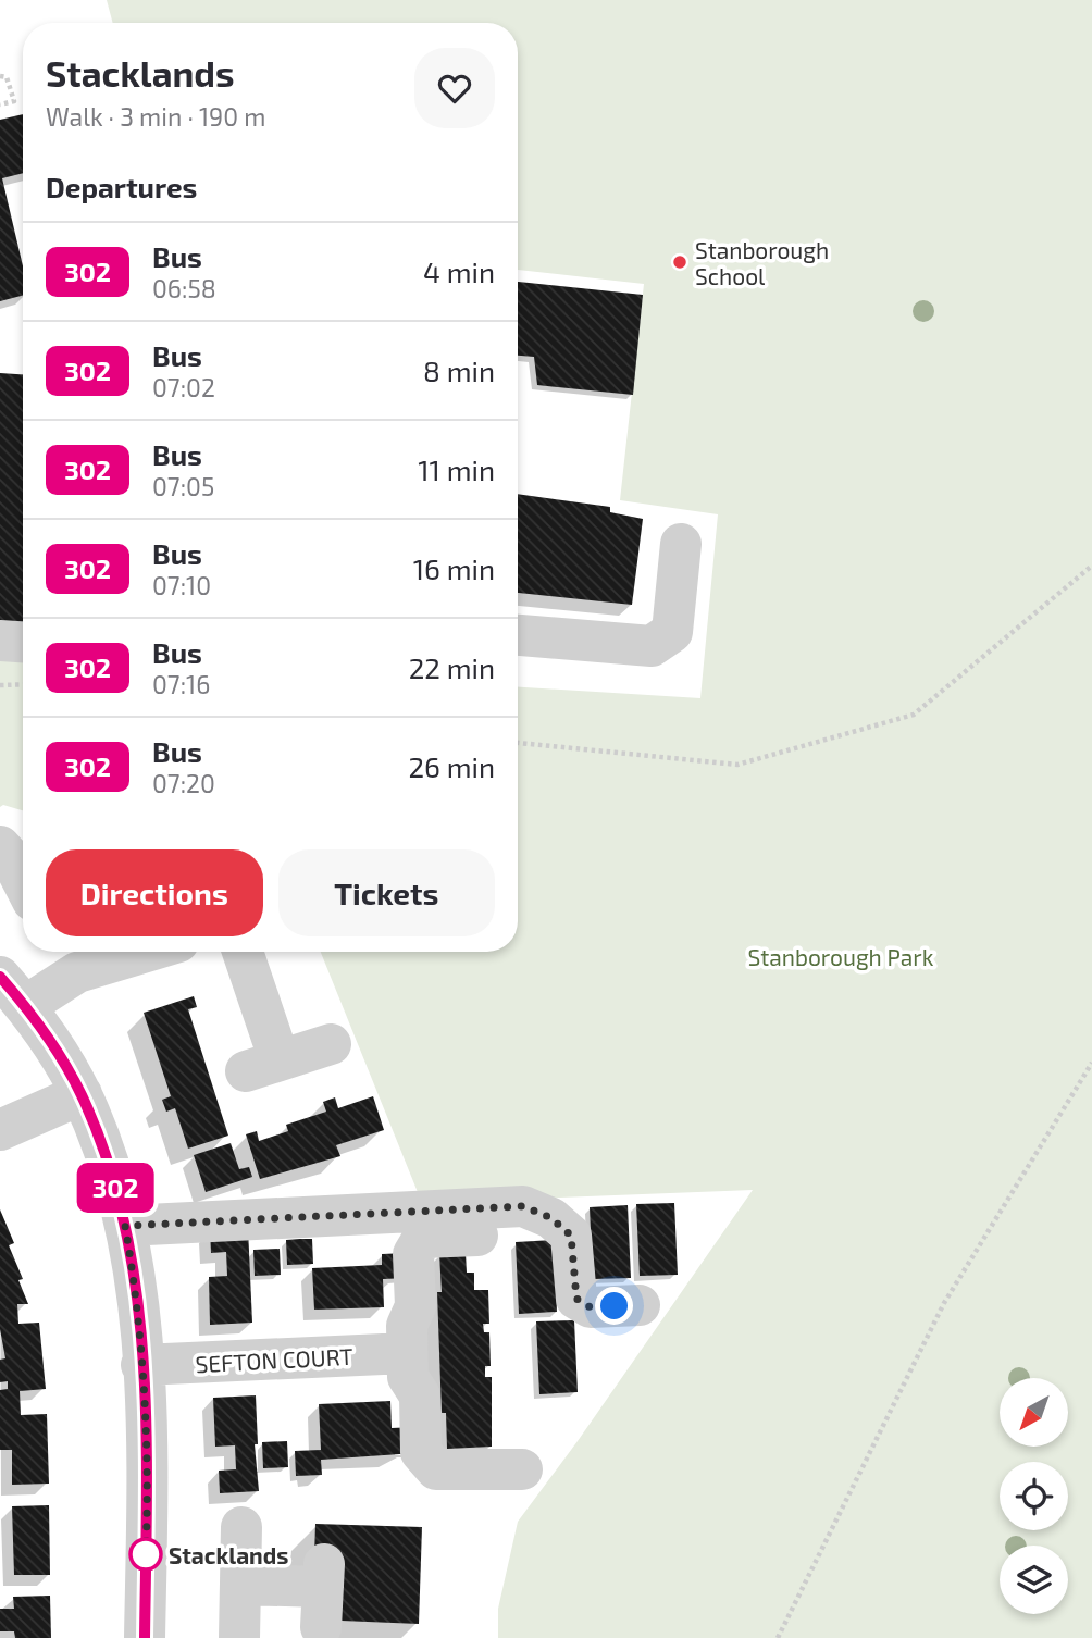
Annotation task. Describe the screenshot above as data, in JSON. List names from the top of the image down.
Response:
{
  "streets": {
    "street": ["SEFTON COURT"]
  },
  "parks": ["Stanborough Park"],
  "places": ["Stanborough School", "Stacklands"],
  "lines": ["bus line 302"],
  "north": "bottom left",
  "page": {
    "on_map": "302",
    "heading": [
      ["Stacklands", "Walk · 3 min · 190 m"],
      "Departures"
    ],
    "list": [
      {
        "mark": "302",
        "name": "Bus",
        "note": "06:58",
        "value": "4 min"
      },
      {
        "mark": "302",
        "name": "Bus",
        "note": "07:02",
        "value": "8 min"
      },
      {
        "mark": "302",
        "name": "Bus",
        "note": "07:05",
        "value": "11 min"
      },
      {
        "mark": "302",
        "name": "Bus",
        "note": "07:10",
        "value": "16 min"
      },
      {
        "mark": "302",
        "name": "Bus",
        "note": "07:16",
        "value": "22 min"
      },
      {
        "mark": "302",
        "name": "Bus",
        "note": "07:20",
        "value": "26 min"
      }
    ],
    "buttons": ["Directions", "Tickets"]
  }
}
